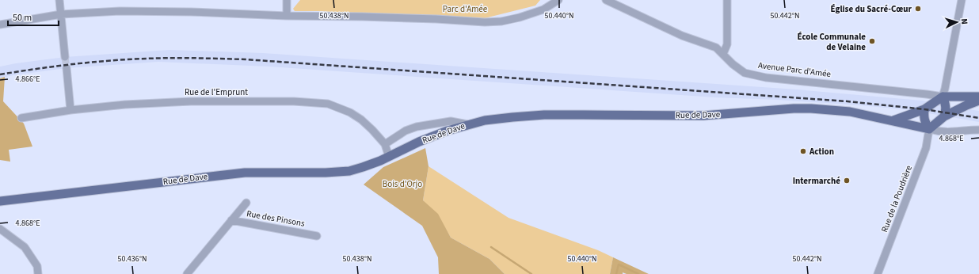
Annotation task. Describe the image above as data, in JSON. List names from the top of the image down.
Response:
{
  "streets": {
    "main road": ["Rue de Dave"],
    "street": [
      "Avenue Parc d'Amée",
      "Rue de l'Emprunt",
      "Rue de la Poudrière",
      "Rue des Pinsons"
    ]
  },
  "crossings": [
    ["Rue de l'Emprunt", "Rue de Dave"],
    ["Rue de Dave", "Rue de la Poudrière"]
  ],
  "parks": ["Parc d'Amée", "Bois d'Orjo"],
  "places": [
    "Église du Sacré-Cœur",
    "École Communale de Velaine",
    "Action",
    "Intermarché"
  ],
  "scale_bar": "50 m",
  "north": "right",
  "coordinates": [
    "50.438°N",
    "50.440°N",
    "50.442°N",
    "4.866°E",
    "4.868°E",
    "50.436°N"
  ]
}
